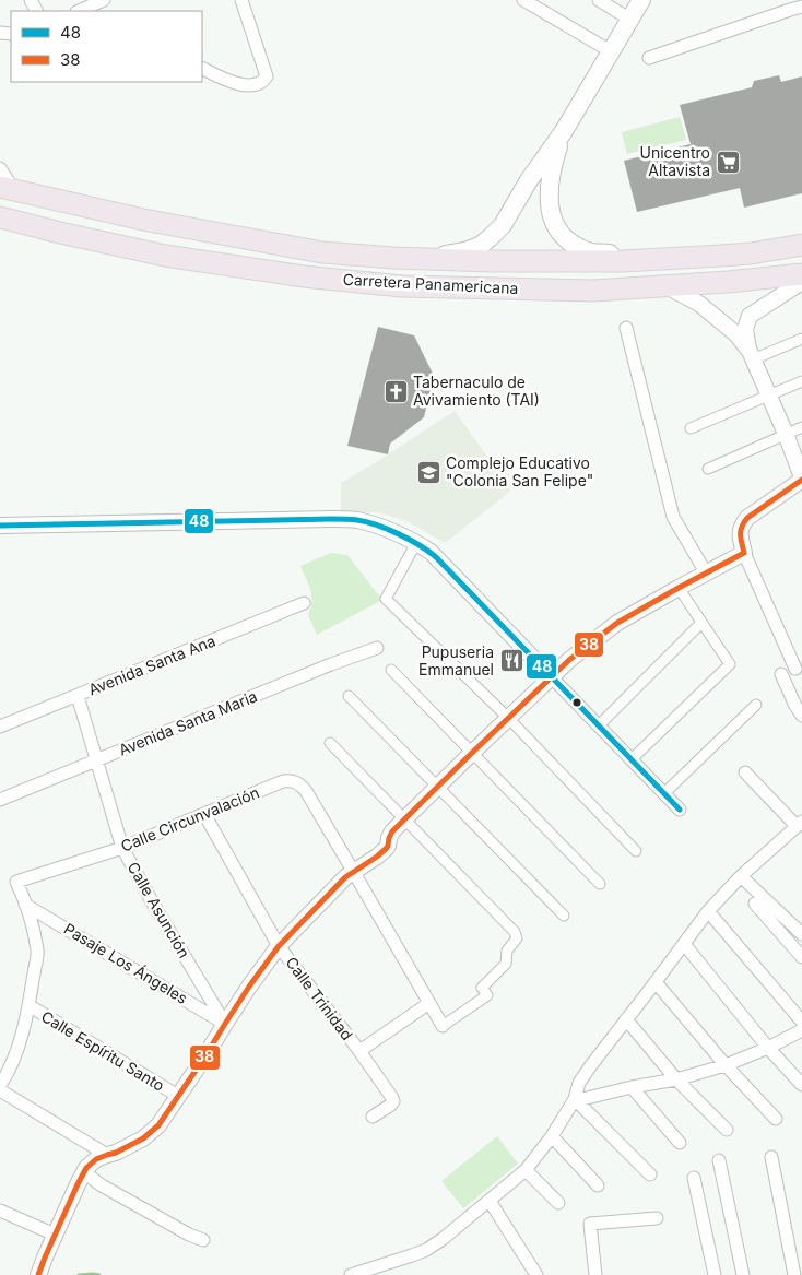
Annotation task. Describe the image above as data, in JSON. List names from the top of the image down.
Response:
{
  "streets": {
    "highway": ["Carretera Panamericana"],
    "street": [
      "Avenida Santa Ana",
      "Avenida Santa Maria",
      "Calle Circunvalación",
      "Calle Asunción",
      "Pasaje Los Ángeles",
      "Calle Trinidad",
      "Calle Espíritu Santo"
    ]
  },
  "crossings": [
    ["Avenida Santa Ana", "Calle Asunción"],
    ["Avenida Santa Maria", "Calle Asunción"],
    ["Calle Circunvalación", "Calle Asunción"],
    ["Calle Circunvalación", "Pasaje Los Ángeles"],
    ["Calle Circunvalación", "Calle Trinidad"],
    ["Calle Circunvalación", "Calle Espíritu Santo"],
    ["Calle Asunción", "Pasaje Los Ángeles"]
  ],
  "places": {
    "supermarket": ["Unicentro Altavista"],
    "church": ["Tabernaculo de Avivamiento (TAI)"],
    "school or university": ["Complejo Educativo \"Colonia San Felipe\""],
    "restaurant": ["Pupuseria Emmanuel"]
  },
  "lines": ["transit line 38", "transit line 48"],
  "legend": ["48", "38"]
}
